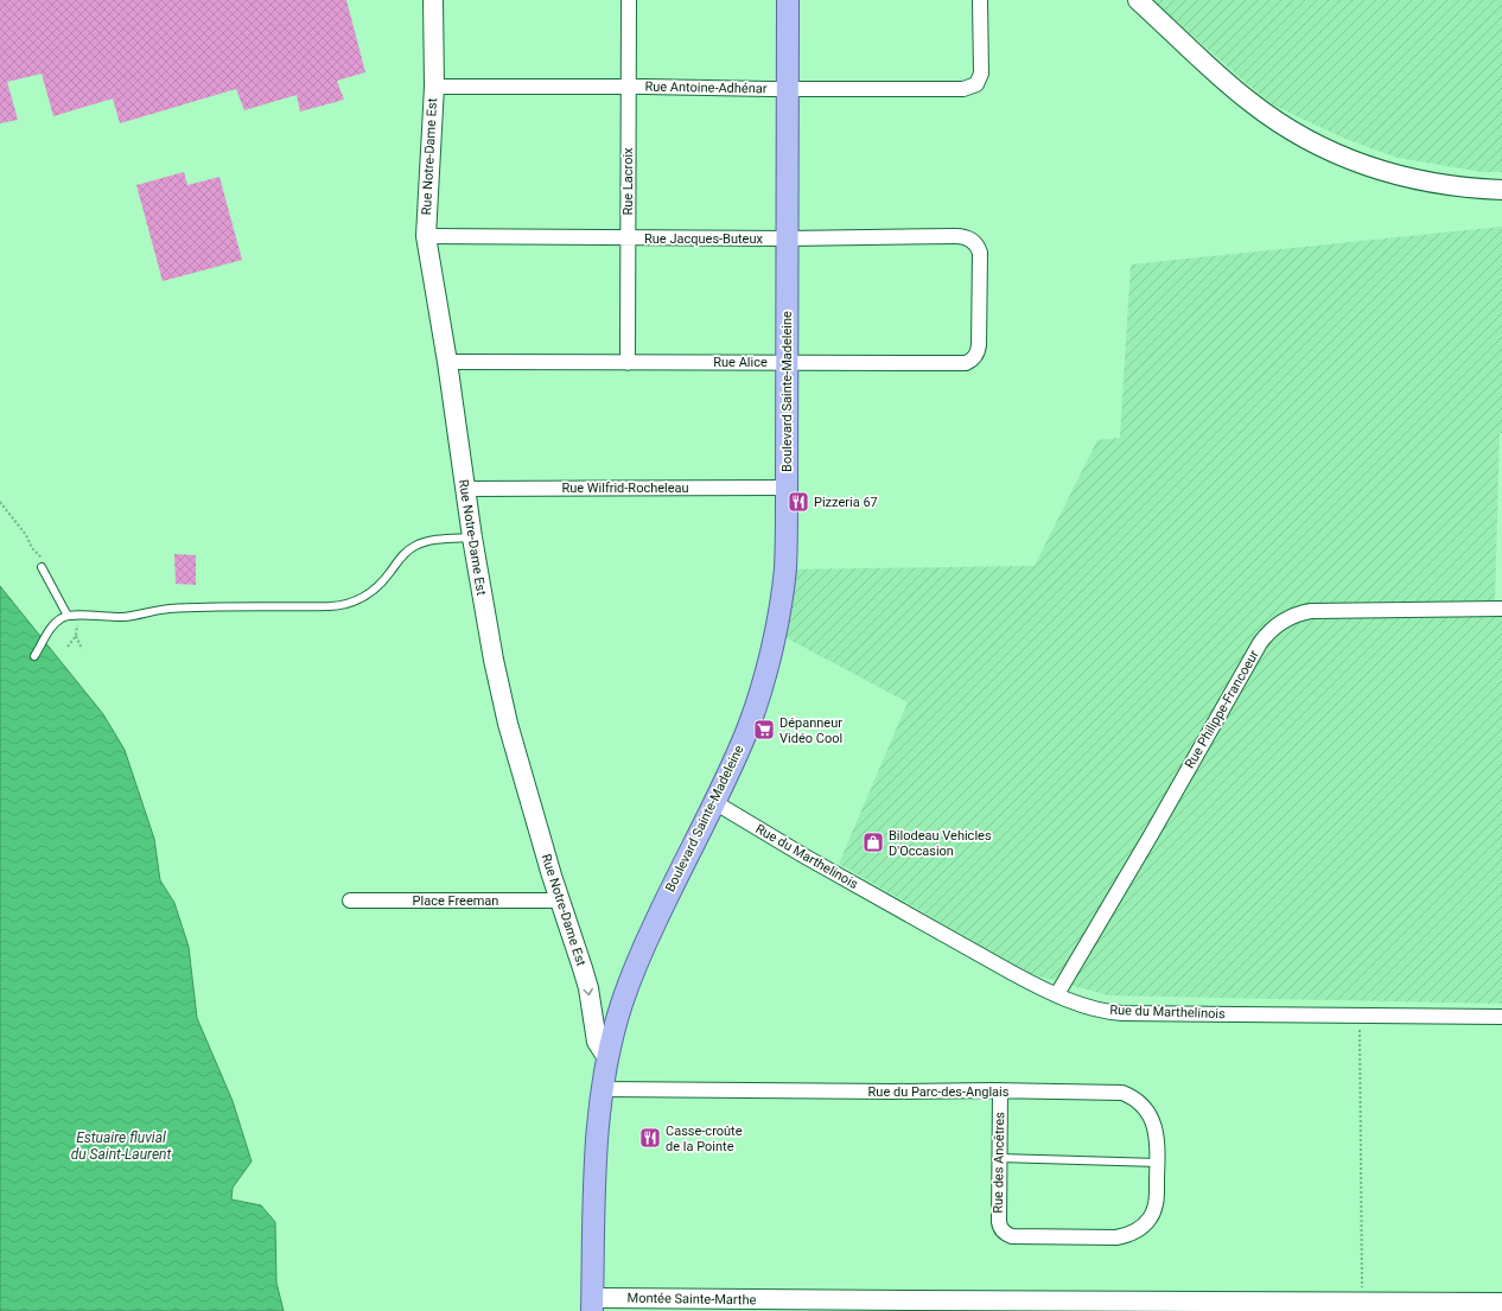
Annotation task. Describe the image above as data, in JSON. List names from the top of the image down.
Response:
{
  "streets": {
    "main road": ["Boulevard Sainte-Madeleine"],
    "street": [
      "Rue Antoine-Adhénar",
      "Rue Notre-Dame Est",
      "Rue Lacroix",
      "Rue Jacques-Buteux",
      "Rue Alice",
      "Rue Wilfrid-Rocheleau",
      "Rue Philippe-Francoeur",
      "Rue du Marthelinois",
      "Place Freeman",
      "Rue du Parc-des-Anglais",
      "Rue des Ancêtres",
      "Montée Sainte-Marthe"
    ]
  },
  "crossings": [
    ["Rue Antoine-Adhénar", "Rue Notre-Dame Est"],
    ["Rue Antoine-Adhénar", "Rue Lacroix"],
    ["Rue Antoine-Adhénar", "Boulevard Sainte-Madeleine"],
    ["Rue Notre-Dame Est", "Rue Jacques-Buteux"],
    ["Rue Notre-Dame Est", "Rue Alice"],
    ["Rue Notre-Dame Est", "Boulevard Sainte-Madeleine"],
    ["Rue Notre-Dame Est", "Rue Wilfrid-Rocheleau"],
    ["Rue Notre-Dame Est", "Place Freeman"],
    ["Rue Lacroix", "Rue Jacques-Buteux"],
    ["Rue Lacroix", "Rue Alice"],
    ["Rue Jacques-Buteux", "Rue Alice"],
    ["Rue Jacques-Buteux", "Boulevard Sainte-Madeleine"],
    ["Rue Alice", "Boulevard Sainte-Madeleine"],
    ["Boulevard Sainte-Madeleine", "Rue Wilfrid-Rocheleau"],
    ["Boulevard Sainte-Madeleine", "Rue du Marthelinois"],
    ["Boulevard Sainte-Madeleine", "Rue du Parc-des-Anglais"],
    ["Rue Philippe-Francoeur", "Rue du Marthelinois"],
    ["Rue du Parc-des-Anglais", "Rue des Ancêtres"]
  ],
  "water": ["Estuaire fluvial du Saint-Laurent"],
  "places": {
    "restaurant": ["Pizzeria 67", "Casse-croûte de la Pointe"],
    "supermarket": ["Dépanneur Vidéo Cool"],
    "shop": ["Bilodeau Vehicles D'Occasion"]
  }
}
